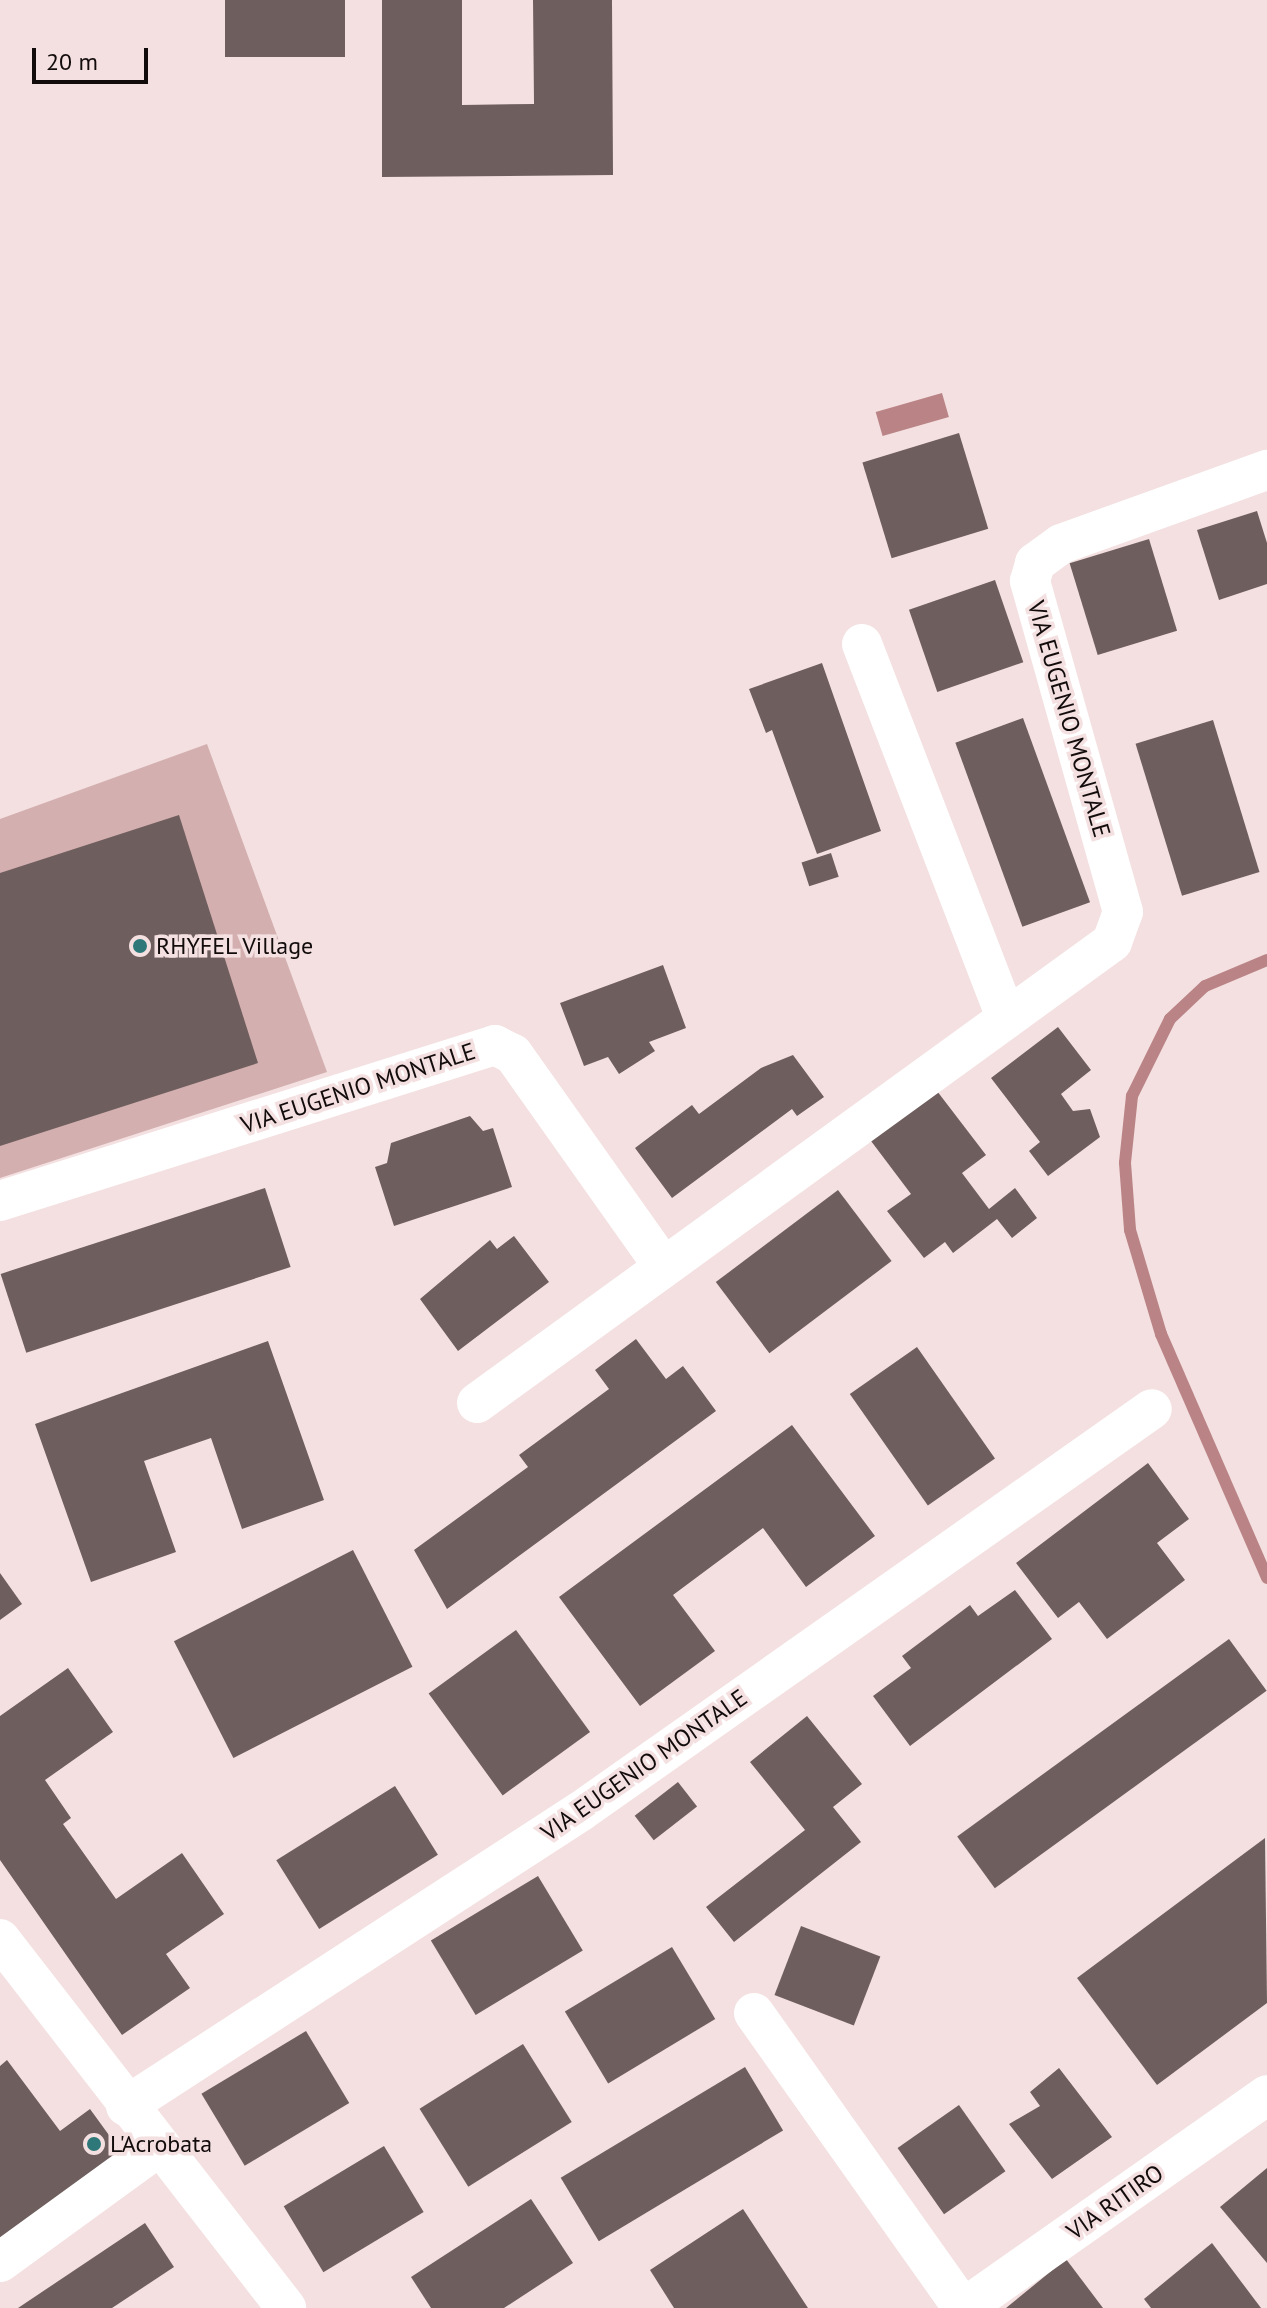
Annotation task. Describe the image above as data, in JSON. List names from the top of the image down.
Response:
{
  "streets": {
    "street": ["VIA EUGENIO MONTALE", "VIA RITIRO"]
  },
  "places": ["RHYFEL Village", "L'Acrobata"],
  "scale_bar": "20 m"
}
